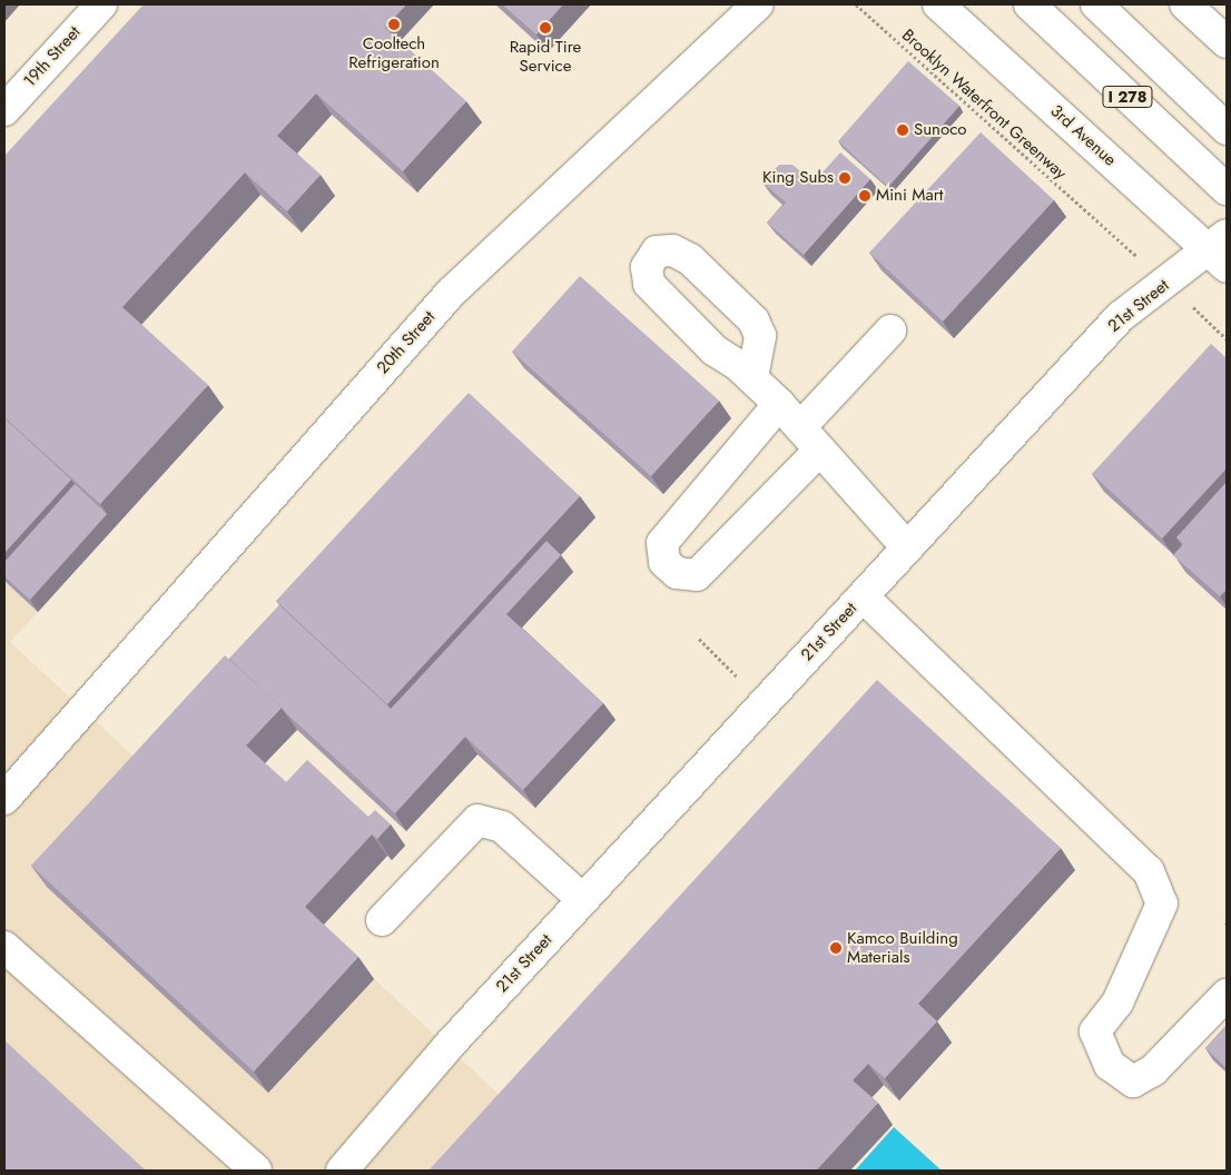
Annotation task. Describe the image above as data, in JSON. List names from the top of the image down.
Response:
{
  "streets": {
    "main road": [
      "19th Street",
      "I 278",
      "3rd Avenue",
      "21st Street",
      "20th Street"
    ],
    "path": ["Brooklyn Waterfront Greenway"]
  },
  "crossings": [
    ["3rd Avenue", "21st Street"]
  ],
  "places": [
    "Cooltech Refrigeration",
    "Rapid Tire Service",
    "Sunoco",
    "King Subs",
    "Mini Mart",
    "Kamco Building Materials"
  ]
}
